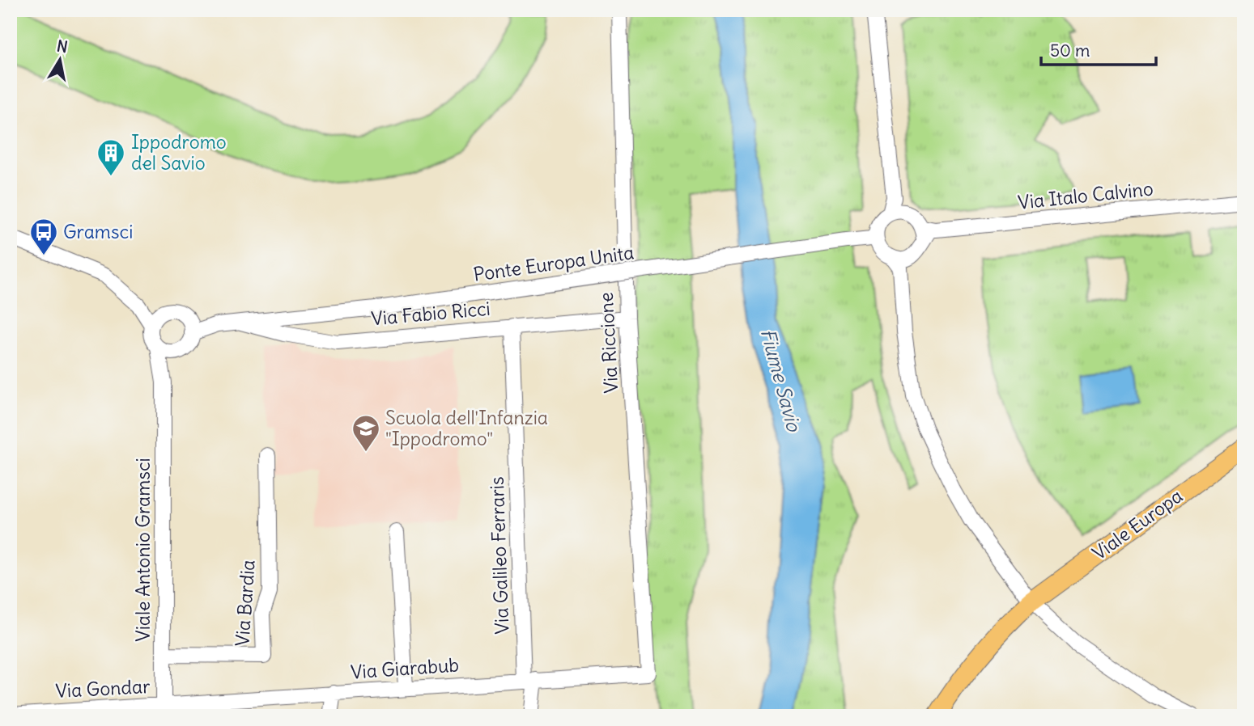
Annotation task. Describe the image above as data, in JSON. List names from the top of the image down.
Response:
{
  "streets": {
    "main road": ["Viale Europa"],
    "street": [
      "Via Italo Calvino",
      "Ponte Europa Unita",
      "Via Fabio Ricci",
      "Via Riccione",
      "Viale Antonio Gramsci",
      "Via Galileo Ferraris",
      "Via Bardia",
      "Via Giarabub",
      "Via Gondar"
    ]
  },
  "crossings": [
    ["Via Italo Calvino", "Ponte Europa Unita"],
    ["Ponte Europa Unita", "Via Fabio Ricci"],
    ["Via Fabio Ricci", "Via Riccione"],
    ["Via Fabio Ricci", "Via Galileo Ferraris"],
    ["Via Riccione", "Via Giarabub"],
    ["Viale Antonio Gramsci", "Via Bardia"],
    ["Viale Antonio Gramsci", "Via Giarabub"],
    ["Viale Antonio Gramsci", "Via Gondar"],
    ["Via Galileo Ferraris", "Via Giarabub"],
    ["Via Giarabub", "Via Gondar"]
  ],
  "water": ["Fiume Savio"],
  "places": {
    "building": ["Ippodromo del Savio"],
    "bus stop": ["Gramsci"],
    "school or university": ["Scuola dell'Infanzia \"Ippodromo\""]
  },
  "scale_bar": "50 m",
  "north": "top"
}
